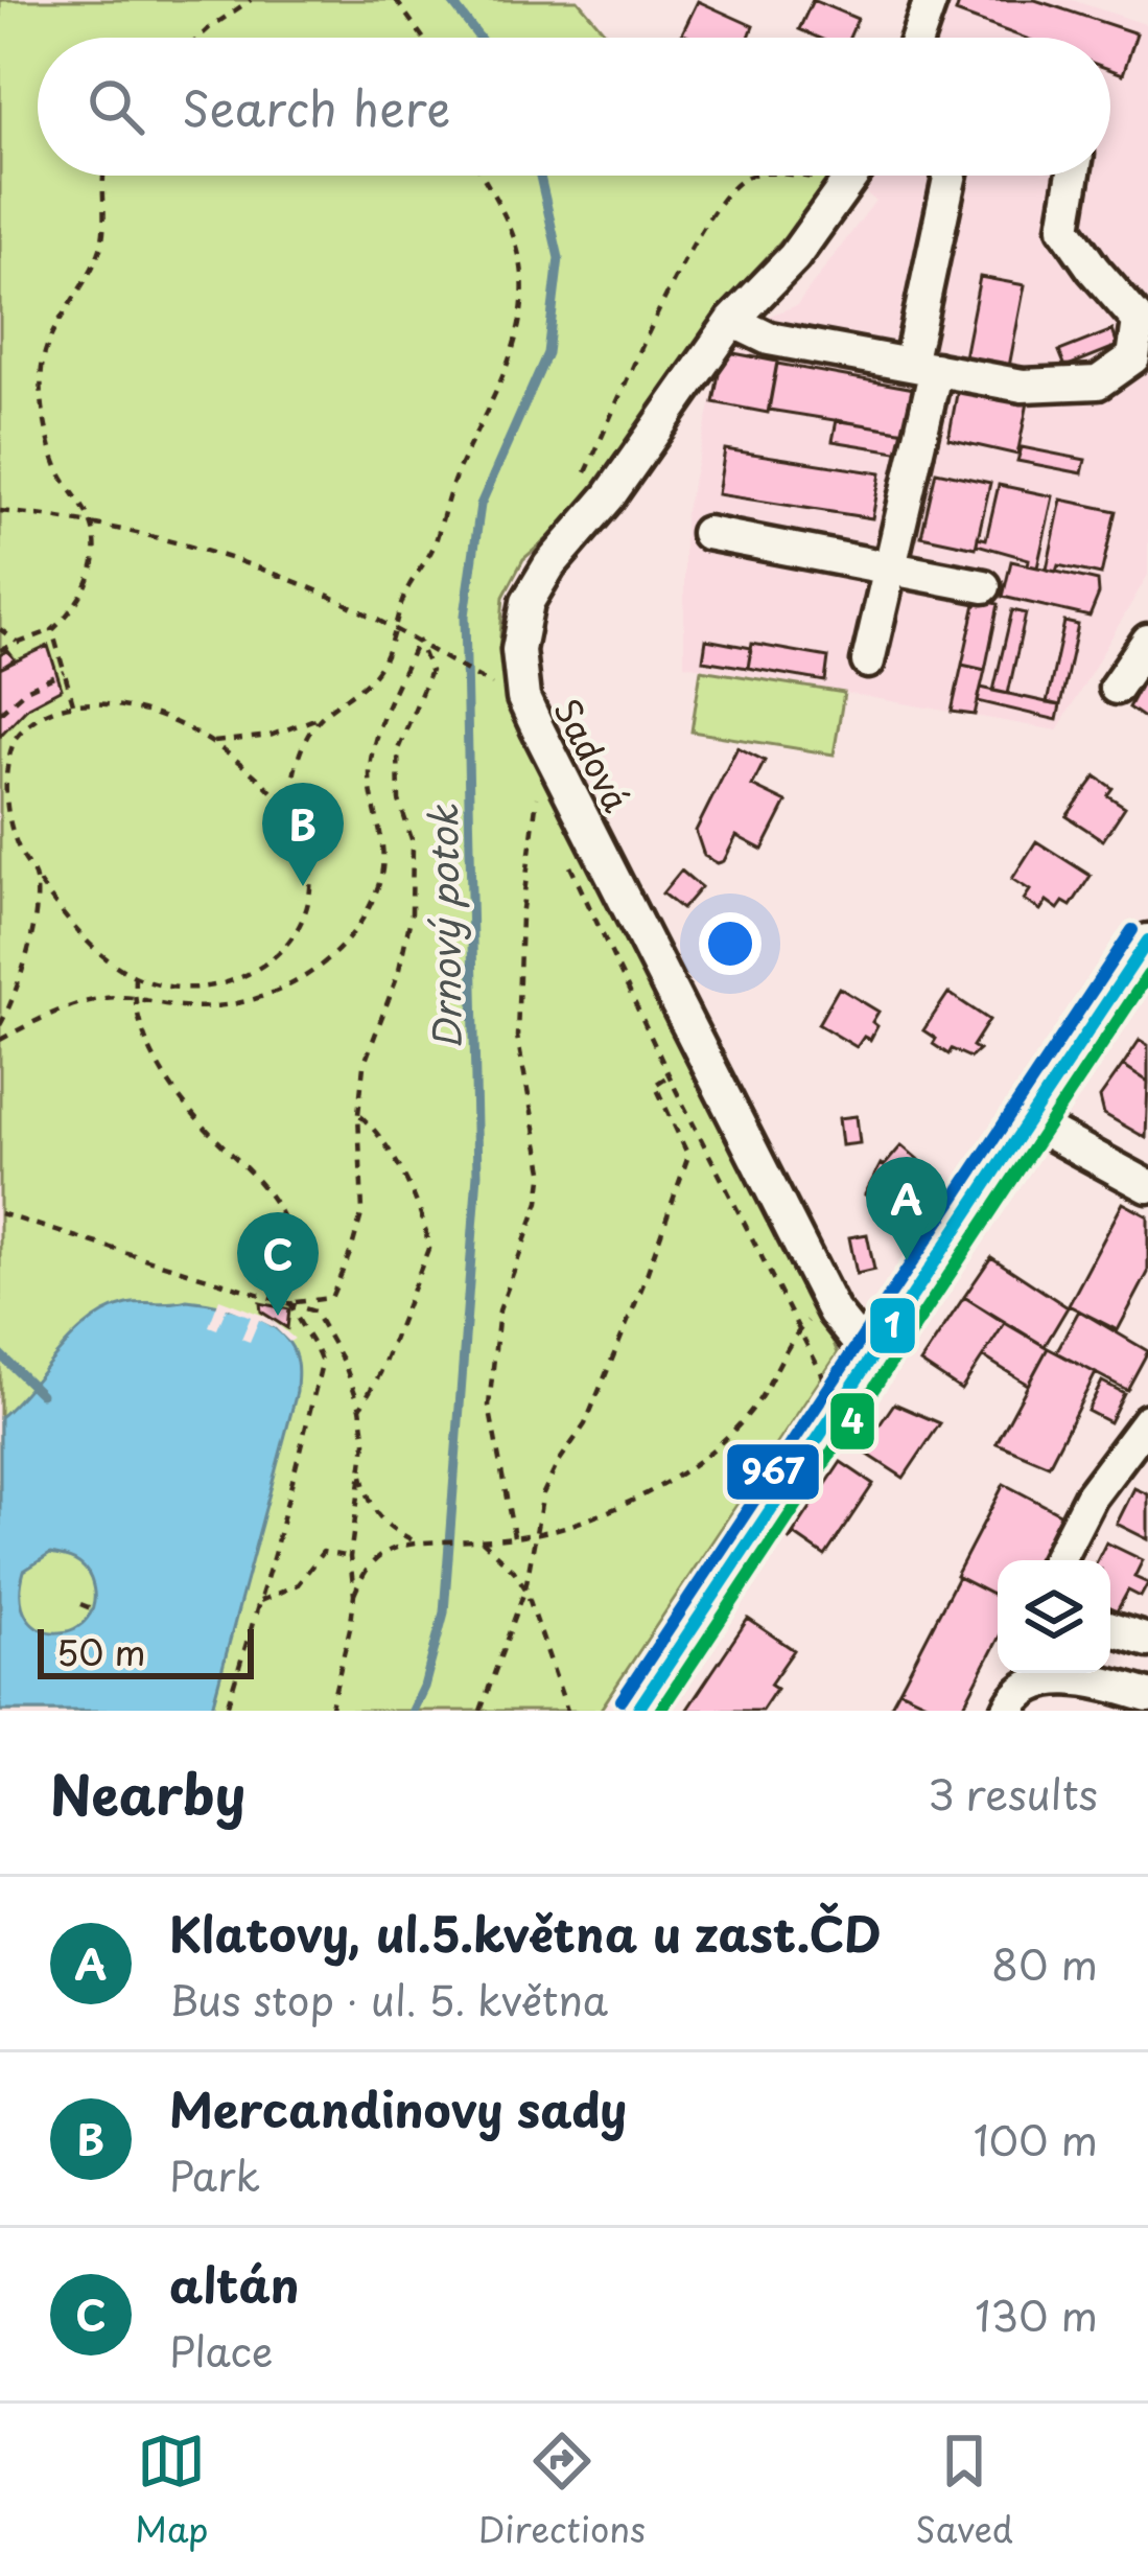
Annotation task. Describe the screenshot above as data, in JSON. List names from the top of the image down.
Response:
{
  "streets": {
    "street": ["Sadová"]
  },
  "water": ["Drnový potok"],
  "lines": ["transit line 967", "transit line 1", "transit line 4"],
  "scale_bar": "50 m",
  "page": {
    "search": "Search here",
    "pins": ["B", "A", "C"],
    "scale": "50 m",
    "heading": ["Nearby", "3 results"],
    "list": [
      {
        "mark": "A",
        "name": "Klatovy, ul.5.května u zast.ČD",
        "note": "Bus stop · ul. 5. května",
        "value": "80 m"
      },
      {
        "mark": "B",
        "name": "Mercandinovy sady",
        "note": "Park",
        "value": "100 m"
      },
      {
        "mark": "C",
        "name": "altán",
        "note": "Place",
        "value": "130 m"
      }
    ],
    "nav": ["Map", "Directions", "Saved"]
  }
}
